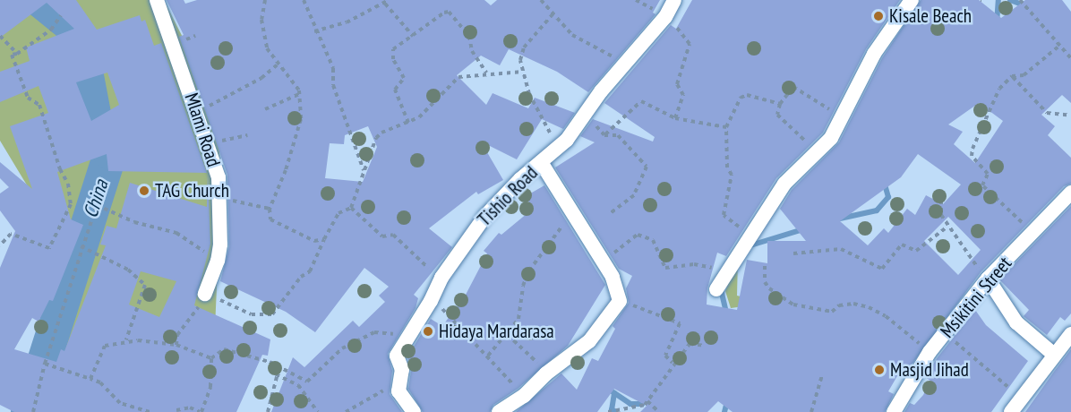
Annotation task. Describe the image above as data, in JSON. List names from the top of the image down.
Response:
{
  "streets": {
    "street": ["Mlami Road", "Tishio Road", "Msikitini Street"]
  },
  "water": ["China"],
  "places": [
    "Kisale Beach",
    "TAG Church",
    "Hidaya Mardarasa",
    "Masjid Jihad"
  ]
}
